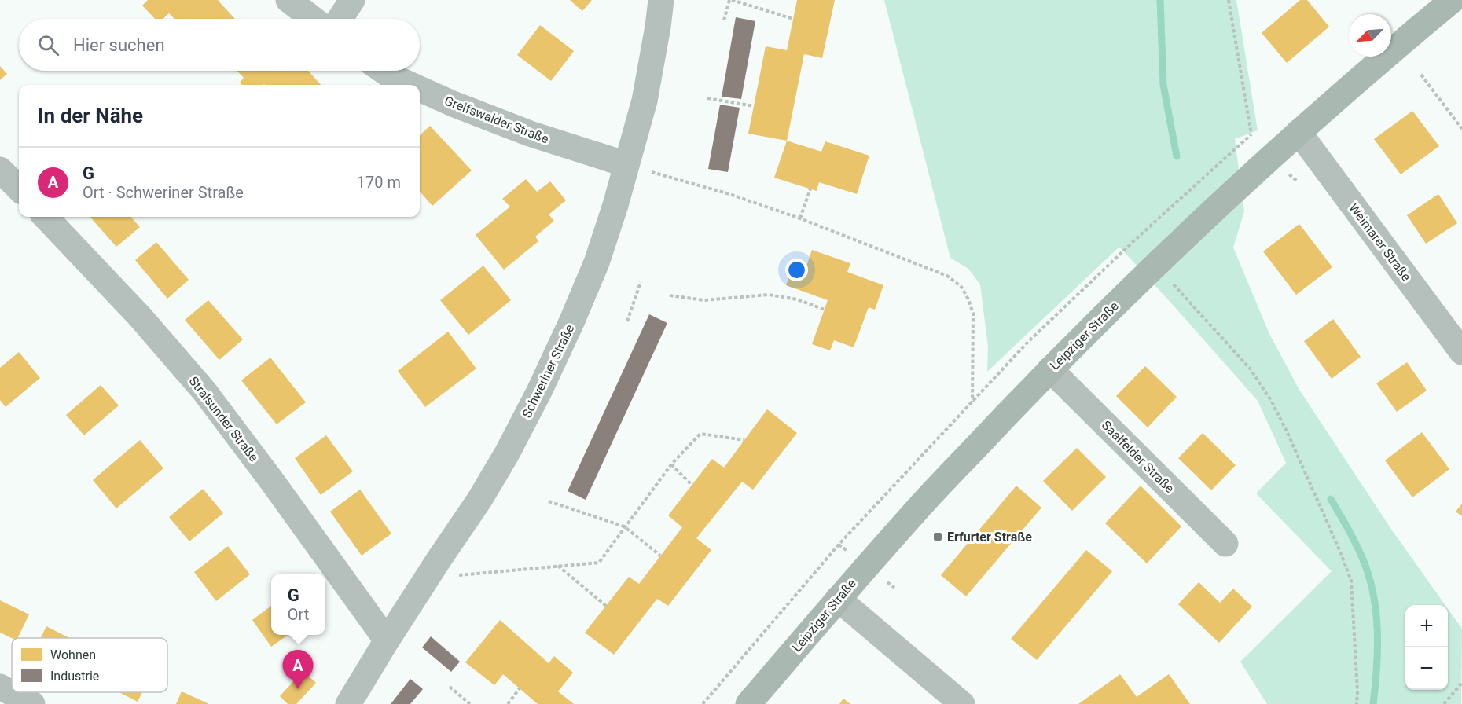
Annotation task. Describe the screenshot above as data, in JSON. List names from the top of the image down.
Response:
{
  "streets": {
    "main road": ["Leipziger Straße"],
    "street": [
      "Greifswalder Straße",
      "Weimarer Straße",
      "Schweriner Straße",
      "Stralsunder Straße",
      "Saalfelder Straße"
    ]
  },
  "crossings": [
    ["Greifswalder Straße", "Schweriner Straße"],
    ["Weimarer Straße", "Leipziger Straße"],
    ["Leipziger Straße", "Saalfelder Straße"],
    ["Schweriner Straße", "Stralsunder Straße"]
  ],
  "places": {
    "transit": ["Erfurter Straße"]
  },
  "legend": ["Wohnen", "Industrie"],
  "north": "bottom left",
  "page": {
    "search": "Hier suchen",
    "heading": "In der Nähe",
    "list": [
      {
        "mark": "A",
        "name": "G",
        "note": "Ort · Schweriner Straße",
        "value": "170 m"
      }
    ],
    "popup": ["G", "Ort"],
    "map_buttons": ["+", "−"],
    "pins": "A"
  }
}
